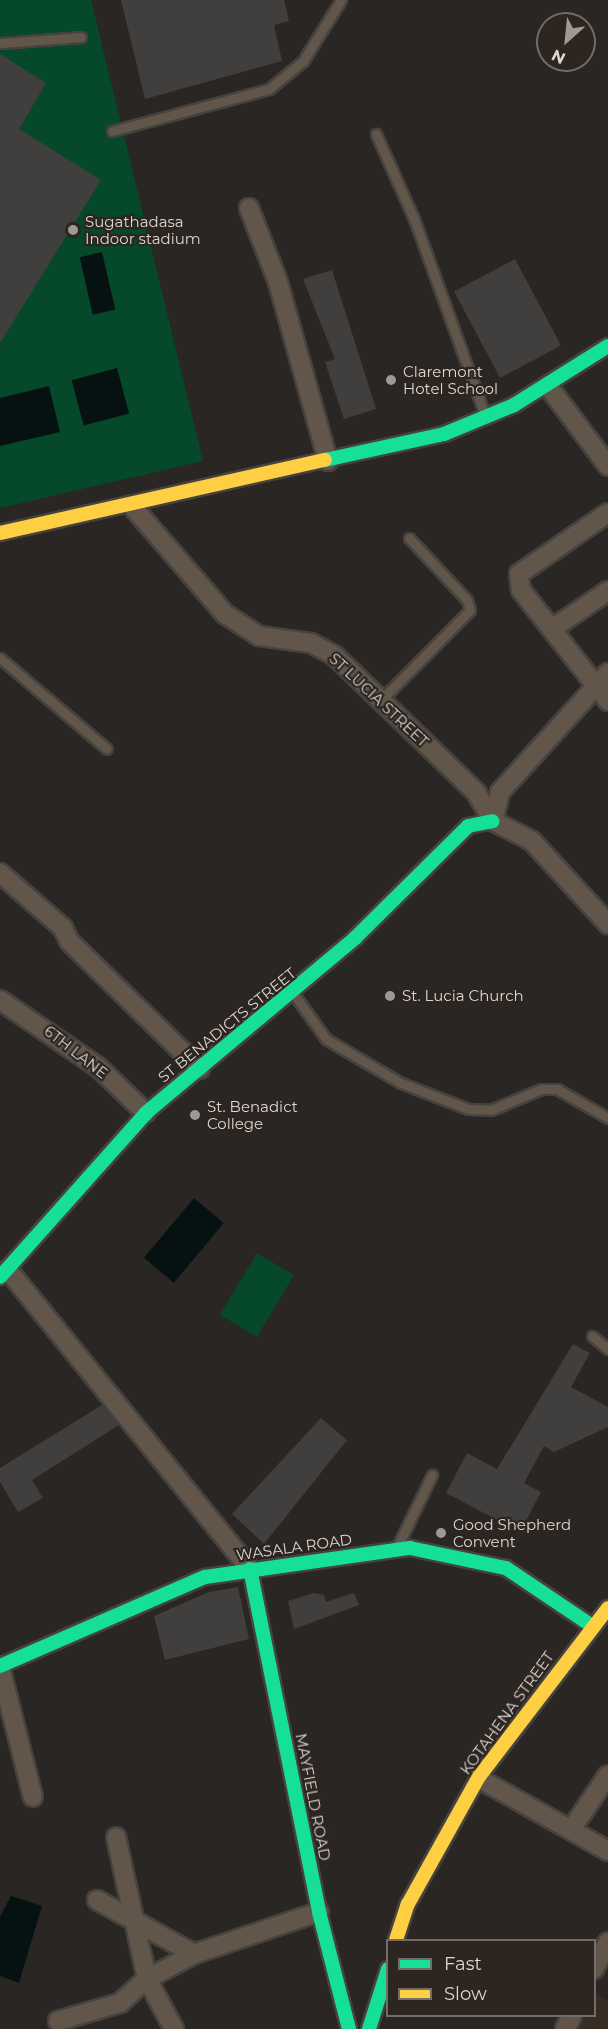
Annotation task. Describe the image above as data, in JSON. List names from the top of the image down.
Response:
{
  "streets": {
    "street": [
      "ST LUCIA STREET",
      "ST BENADICTS STREET",
      "6TH LANE",
      "WASALA ROAD",
      "KOTAHENA STREET",
      "MAYFIELD ROAD"
    ]
  },
  "crossings": [
    ["ST LUCIA STREET", "ST BENADICTS STREET"],
    ["ST BENADICTS STREET", "6TH LANE"],
    ["WASALA ROAD", "KOTAHENA STREET"],
    ["WASALA ROAD", "MAYFIELD ROAD"]
  ],
  "places": [
    "Sugathadasa Indoor stadium",
    "Claremont Hotel School",
    "St. Lucia Church",
    "St. Benadict College",
    "Good Shepherd Convent"
  ],
  "legend": ["Fast", "Slow"],
  "north": "bottom left"
}
